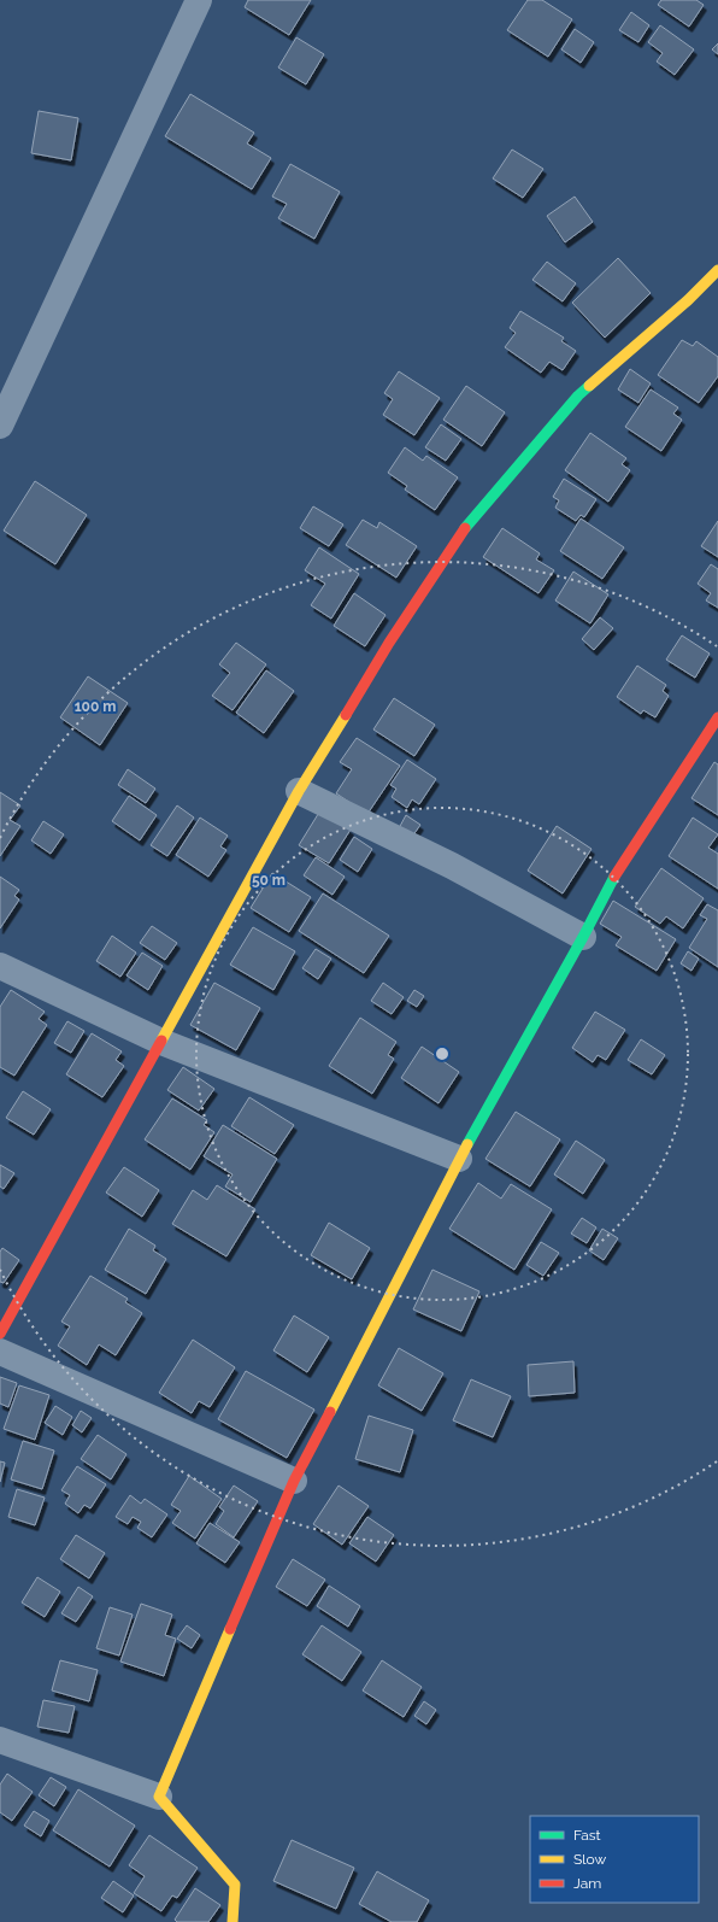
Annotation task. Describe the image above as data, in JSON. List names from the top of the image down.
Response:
{
  "legend": ["Fast", "Slow", "Jam"],
  "rings": ["100 m", "50 m"]
}
